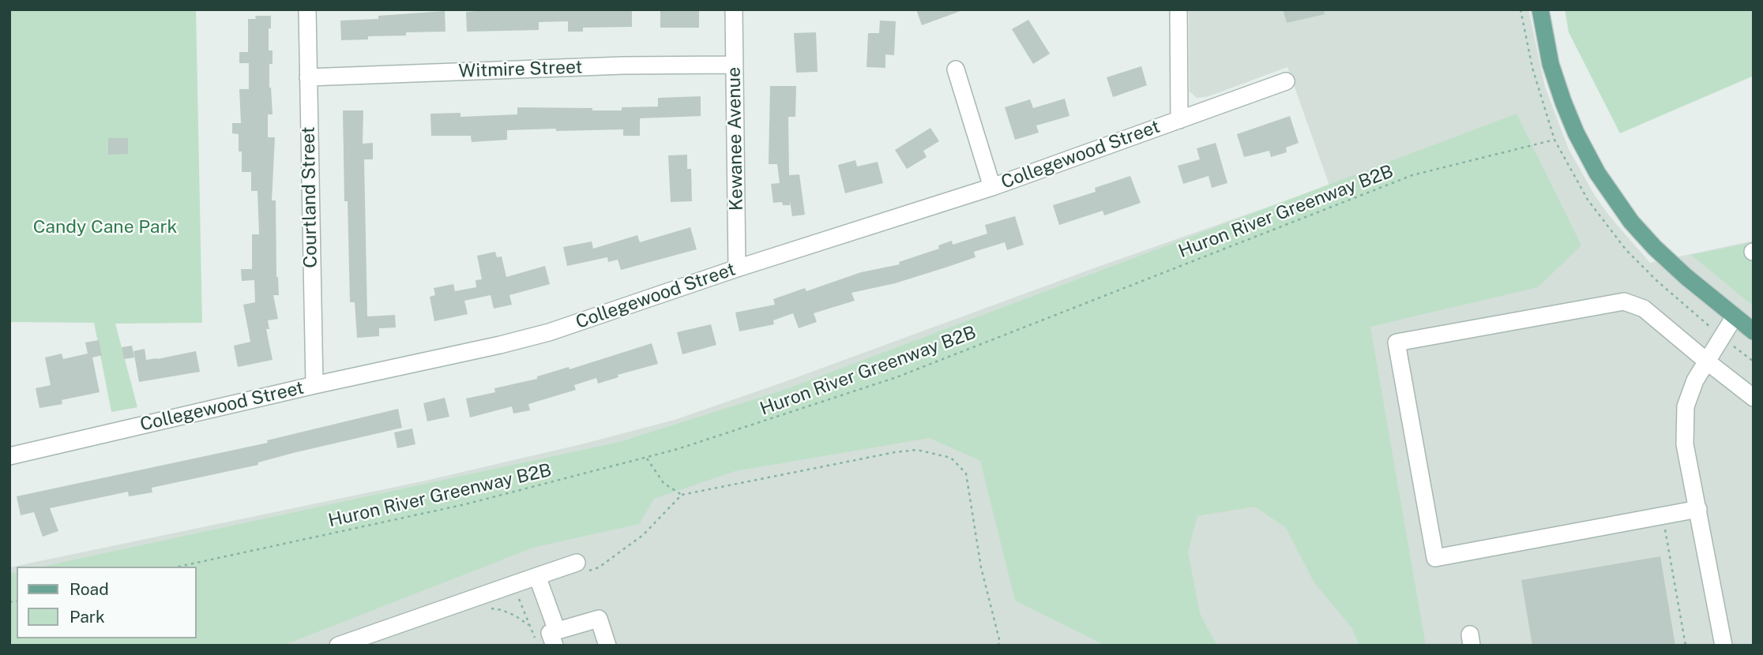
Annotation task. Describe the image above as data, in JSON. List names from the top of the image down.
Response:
{
  "streets": {
    "street": [
      "Witmire Street",
      "Kewanee Avenue",
      "Collegewood Street",
      "Courtland Street"
    ],
    "path": ["Huron River Greenway B2B"]
  },
  "crossings": [
    ["Witmire Street", "Kewanee Avenue"],
    ["Witmire Street", "Courtland Street"],
    ["Kewanee Avenue", "Collegewood Street"],
    ["Collegewood Street", "Courtland Street"]
  ],
  "parks": ["Candy Cane Park"],
  "legend": ["Road", "Park"]
}
